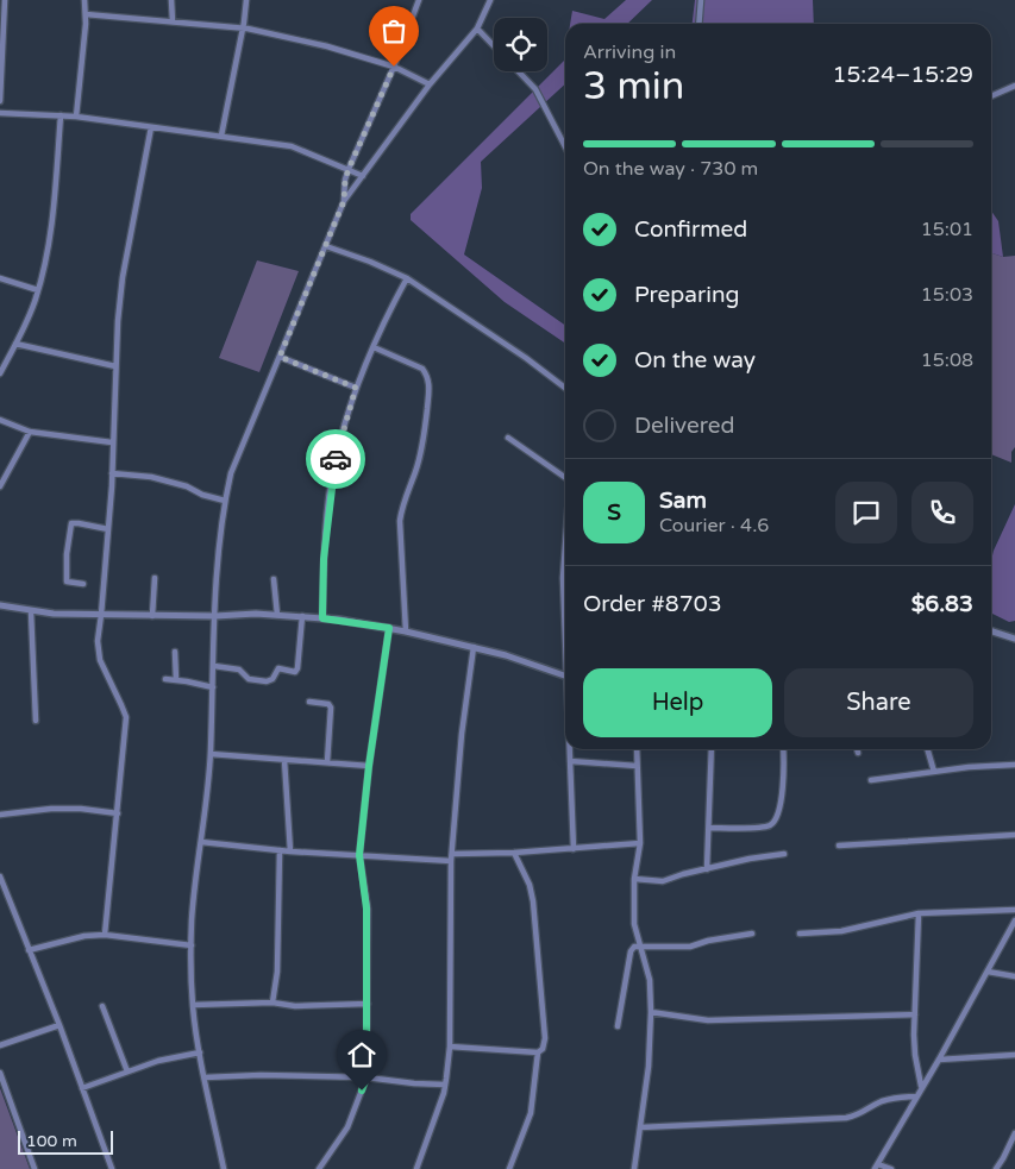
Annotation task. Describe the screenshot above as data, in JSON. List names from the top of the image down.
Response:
{
  "scale_bar": "100 m",
  "page": {
    "heading": ["3 min", "Arriving in", "15:24–15:29"],
    "panel": [
      "Sam",
      "Courier · 4.6",
      "Order #8703",
      "$6.83"
    ],
    "bar": "On the way · 730 m",
    "list": [
      ["Confirmed", "15:01"],
      ["Preparing", "15:03"],
      ["On the way", "15:08"],
      "Delivered"
    ],
    "round": "S",
    "buttons": ["Help", "Share"],
    "scale": "100 m"
  }
}
